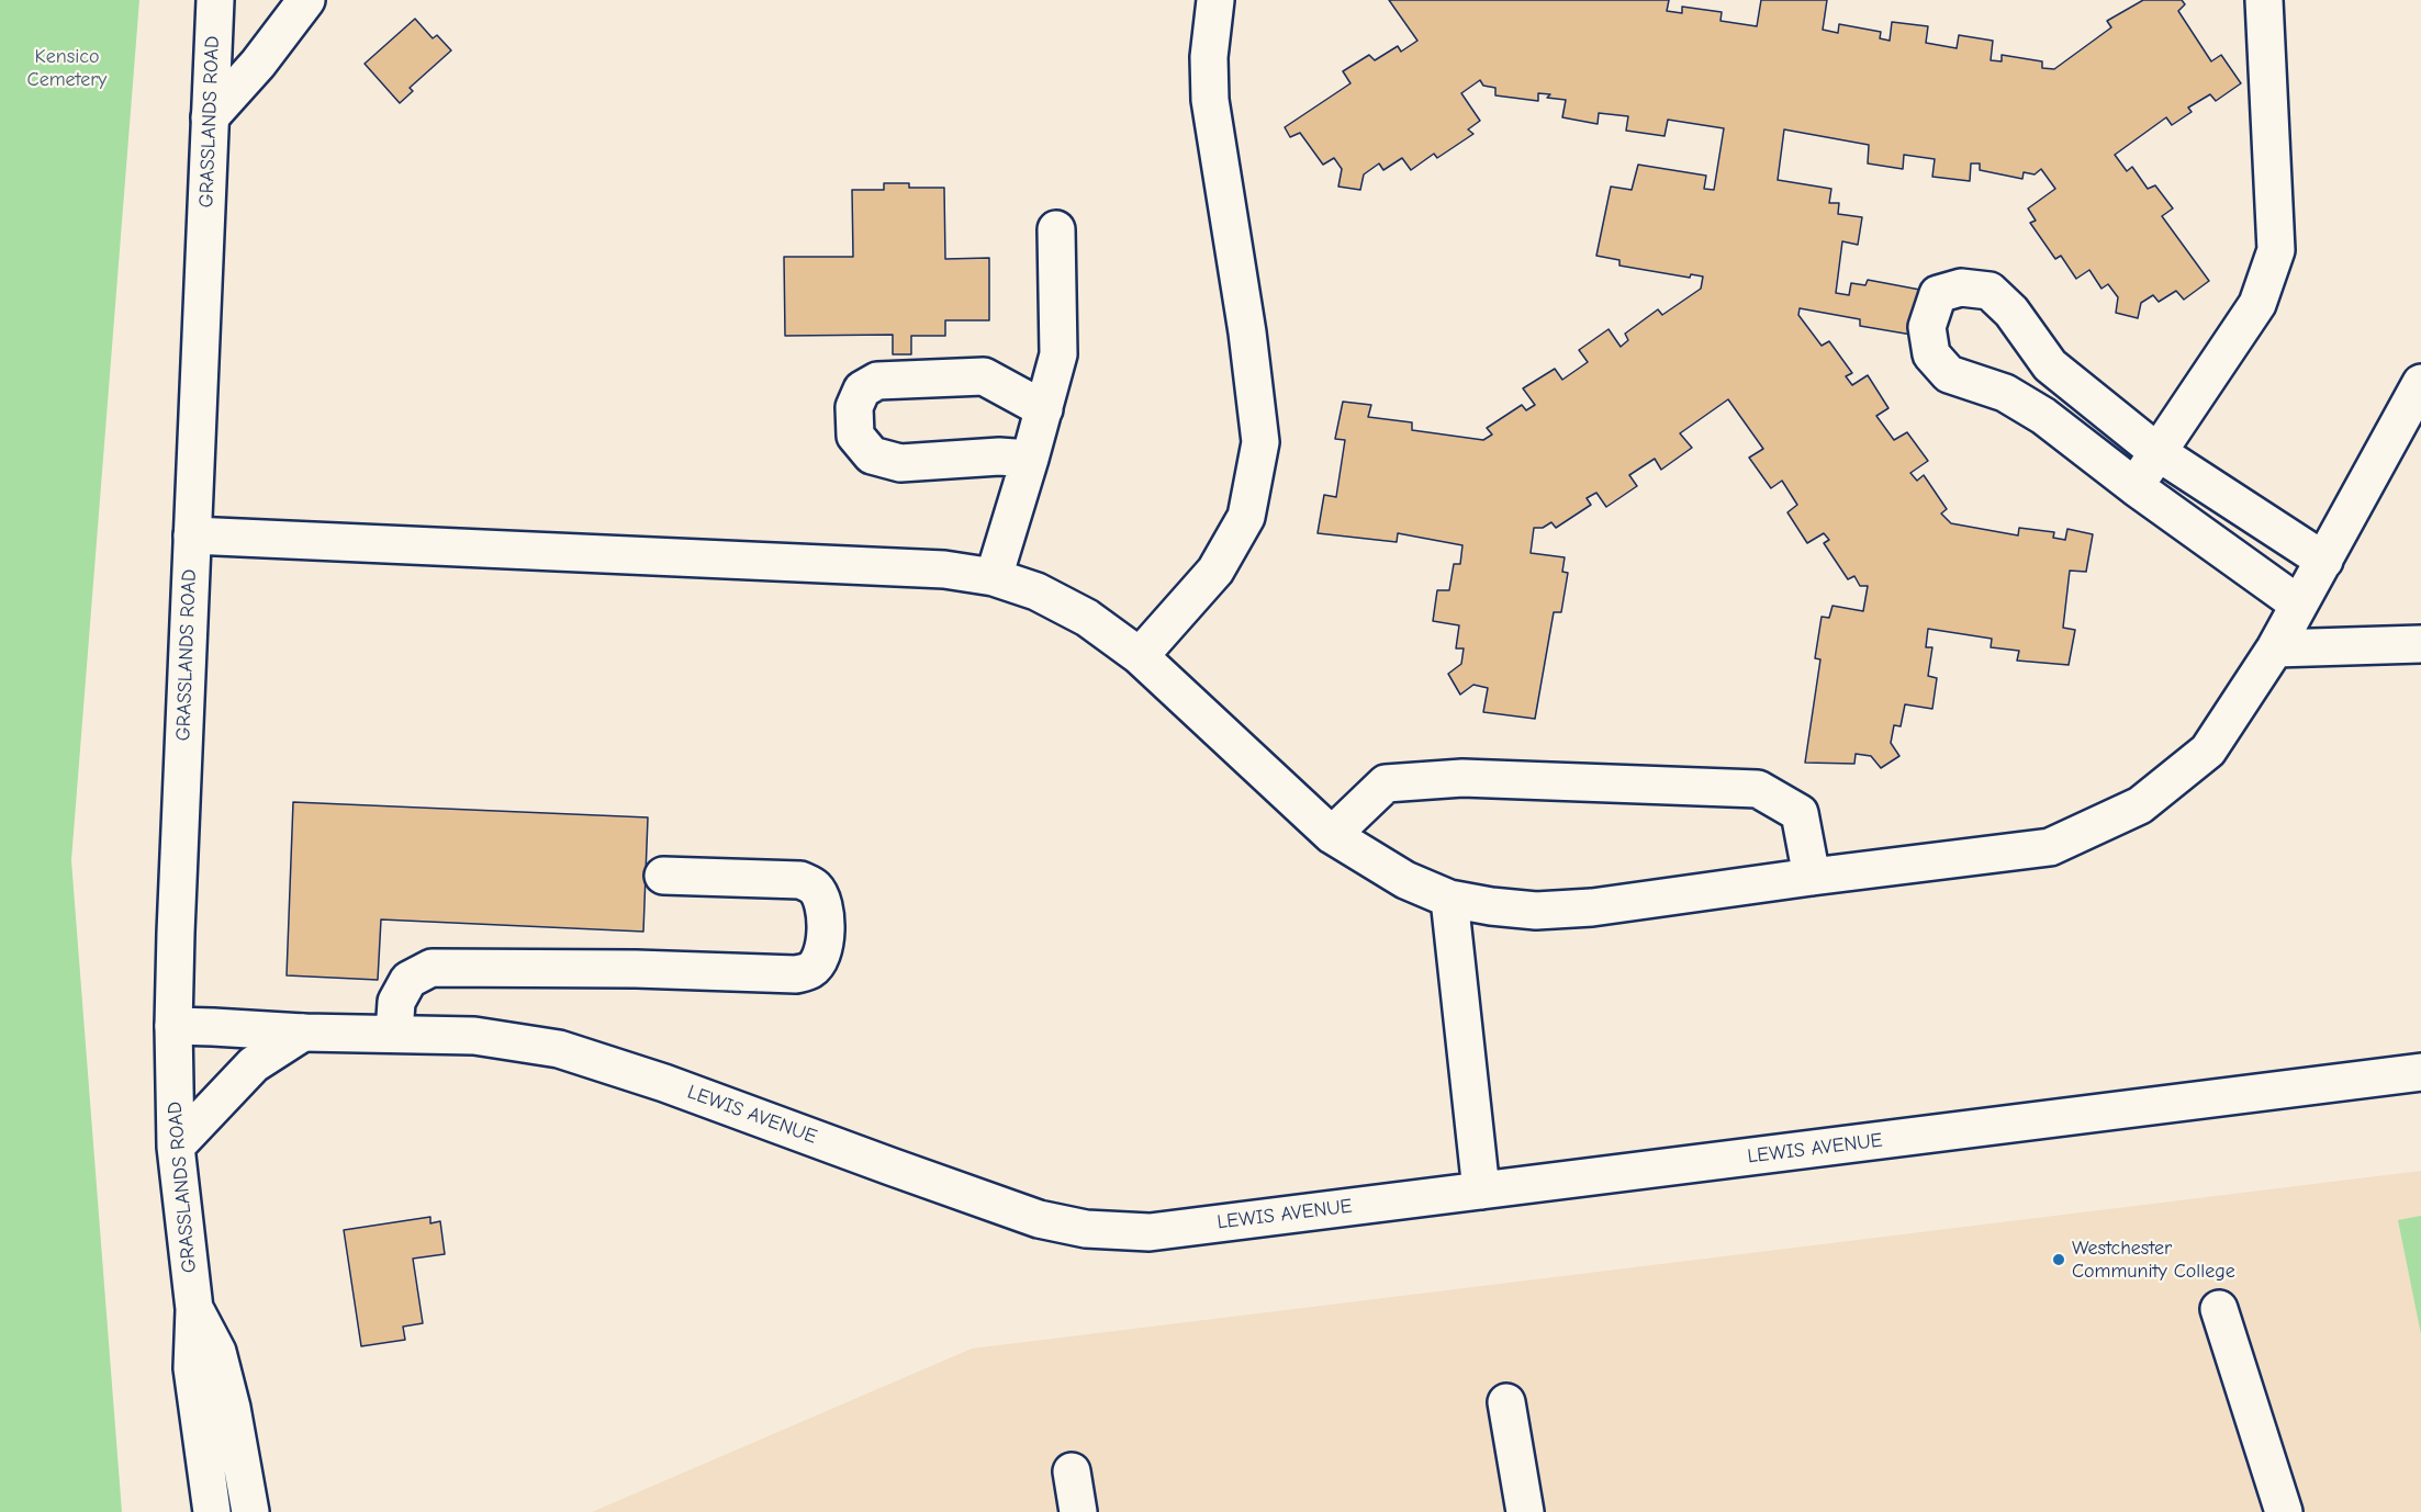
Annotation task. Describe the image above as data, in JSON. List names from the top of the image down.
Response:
{
  "streets": {
    "street": ["GRASSLANDS ROAD", "LEWIS AVENUE"]
  },
  "crossings": [
    ["GRASSLANDS ROAD", "LEWIS AVENUE"]
  ],
  "parks": ["Kensico Cemetery"],
  "places": ["Westchester Community College"]
}
